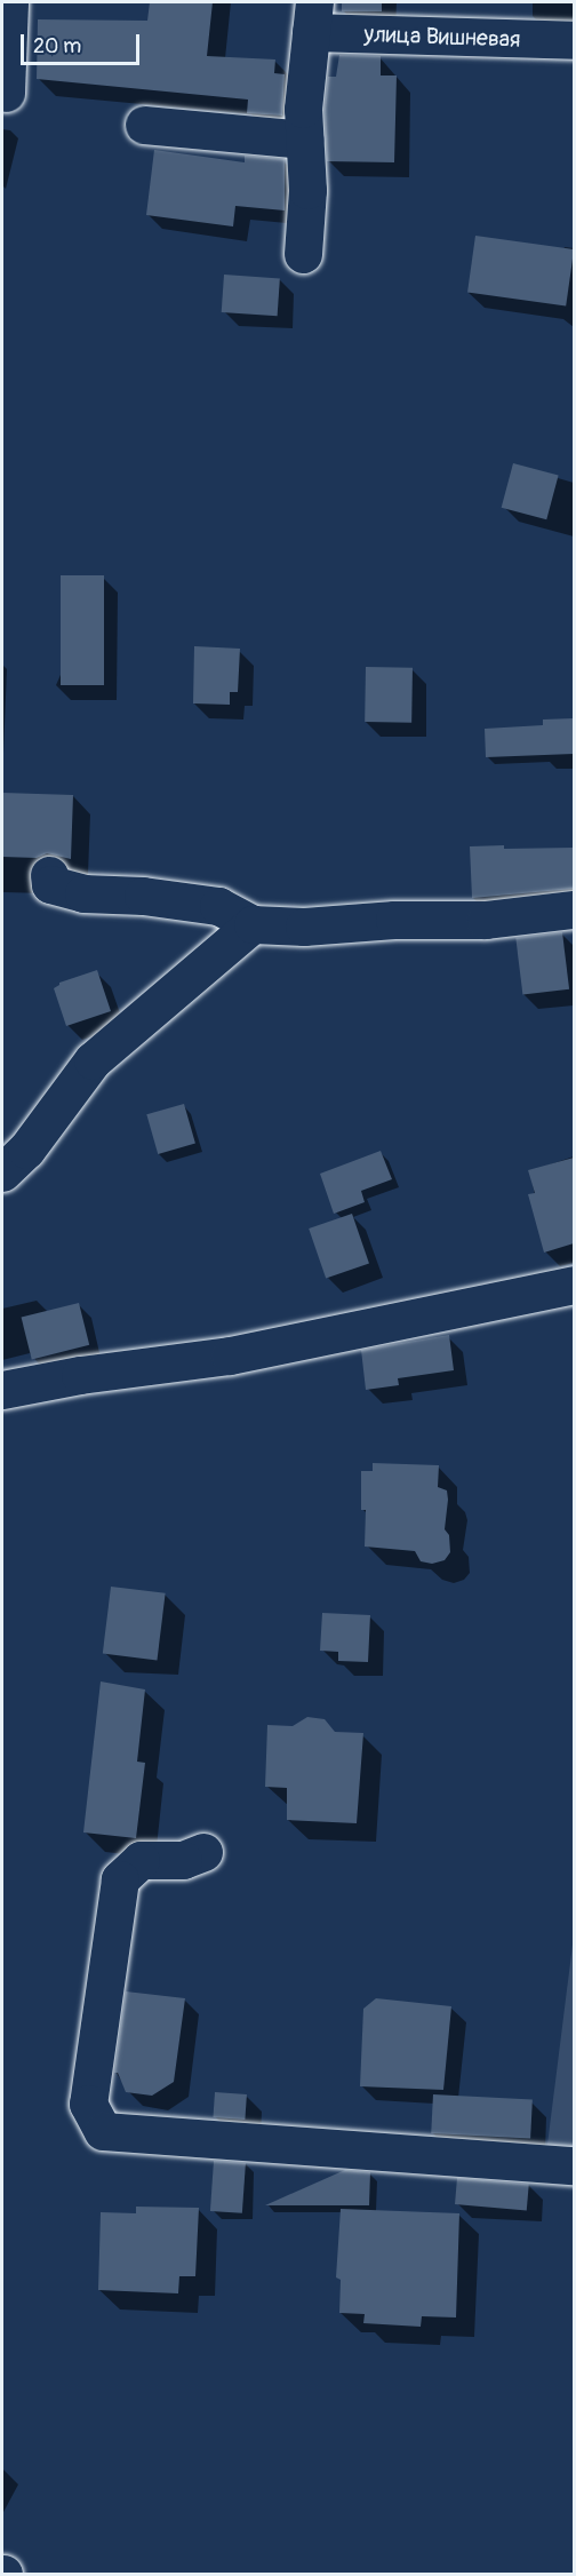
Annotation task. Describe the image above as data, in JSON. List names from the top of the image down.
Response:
{
  "streets": {
    "street": ["улица Вишневая"]
  },
  "scale_bar": "20 m"
}
